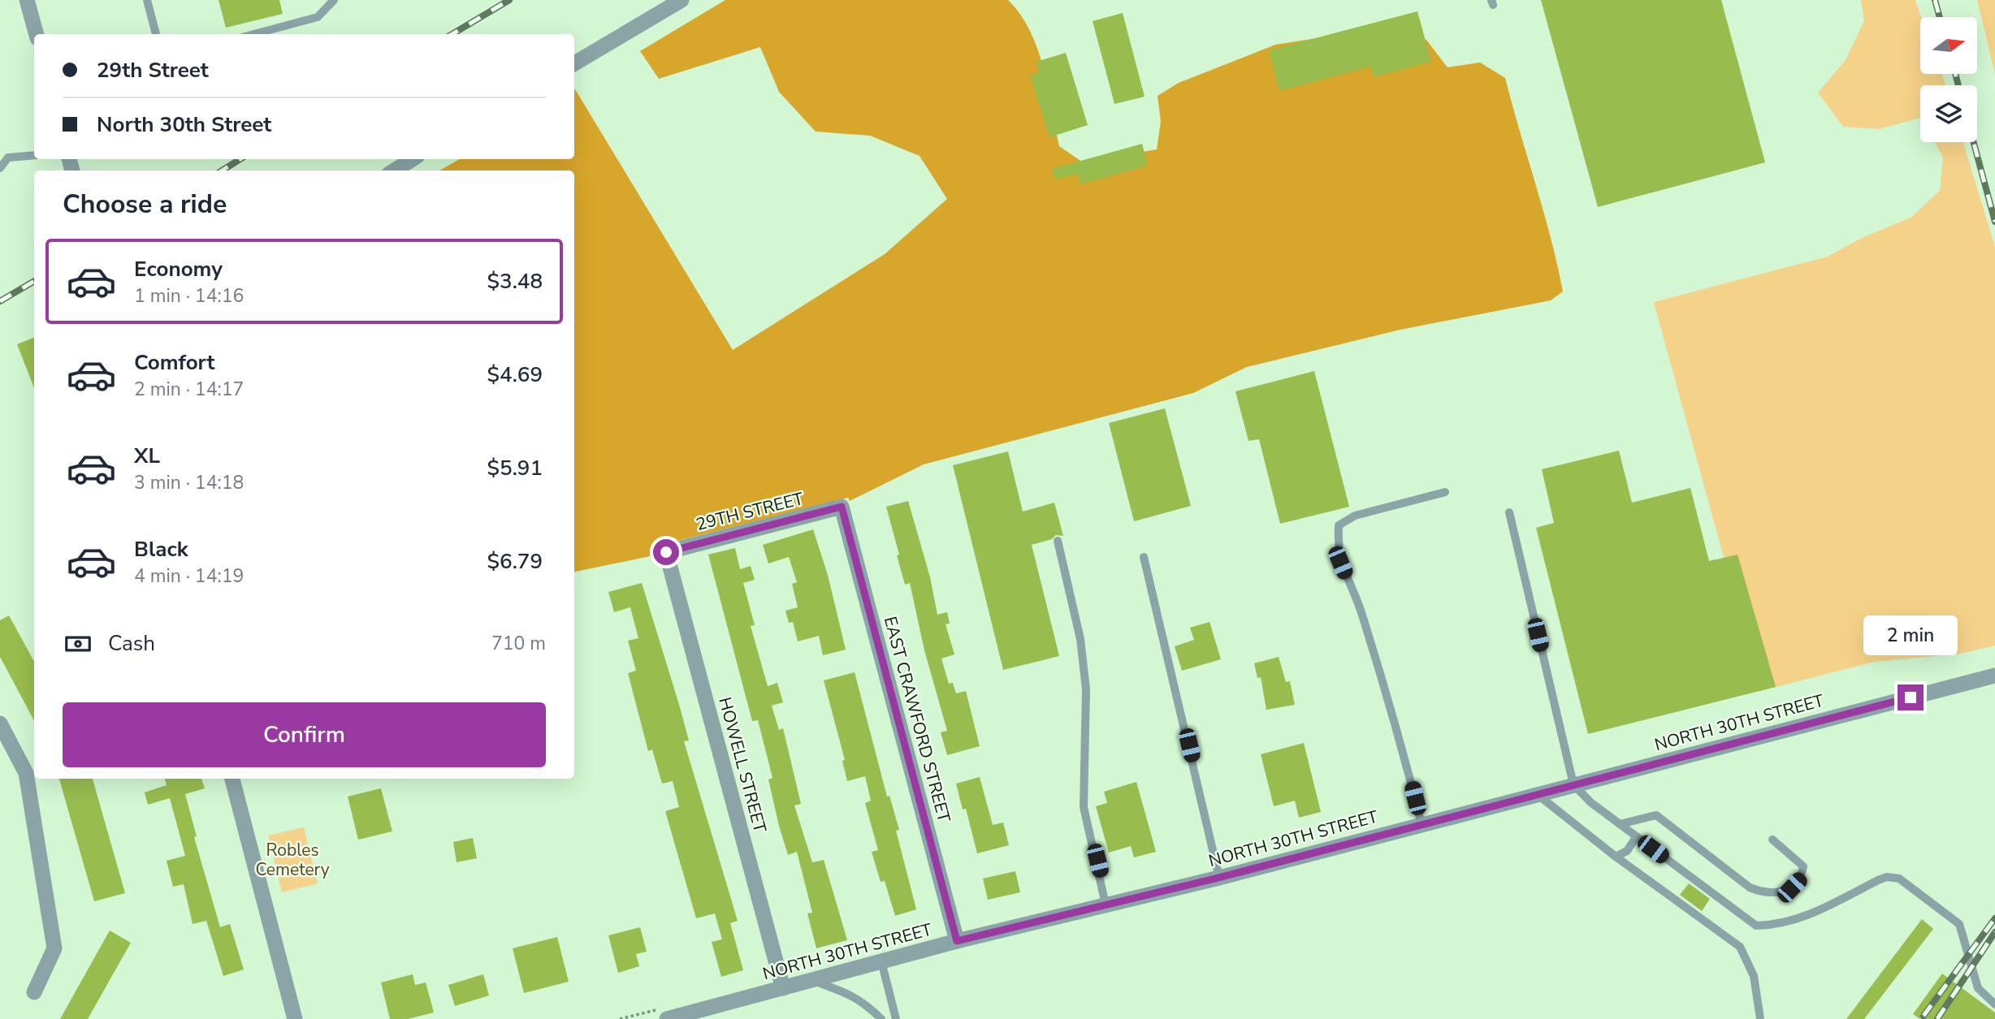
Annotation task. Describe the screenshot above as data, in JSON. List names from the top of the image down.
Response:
{
  "streets": {
    "street": [
      "29TH STREET",
      "EAST CRAWFORD STREET",
      "NORTH 30TH STREET",
      "HOWELL STREET"
    ]
  },
  "crossings": [
    ["29TH STREET", "EAST CRAWFORD STREET"],
    ["29TH STREET", "HOWELL STREET"],
    ["EAST CRAWFORD STREET", "NORTH 30TH STREET"],
    ["NORTH 30TH STREET", "HOWELL STREET"]
  ],
  "parks": ["Robles Cemetery"],
  "north": "right",
  "page": {
    "banner": ["29th Street", "North 30th Street"],
    "heading": "Choose a ride",
    "list": [
      {
        "name": "Economy",
        "note": "1 min · 14:16",
        "value": "$3.48"
      },
      {
        "name": "Comfort",
        "note": "2 min · 14:17",
        "value": "$4.69"
      },
      {
        "name": "XL",
        "note": "3 min · 14:18",
        "value": "$5.91"
      },
      {
        "name": "Black",
        "note": "4 min · 14:19",
        "value": "$6.79"
      }
    ],
    "pay": ["Cash", "710 m"],
    "bubble": "2 min",
    "buttons": "Confirm"
  }
}
